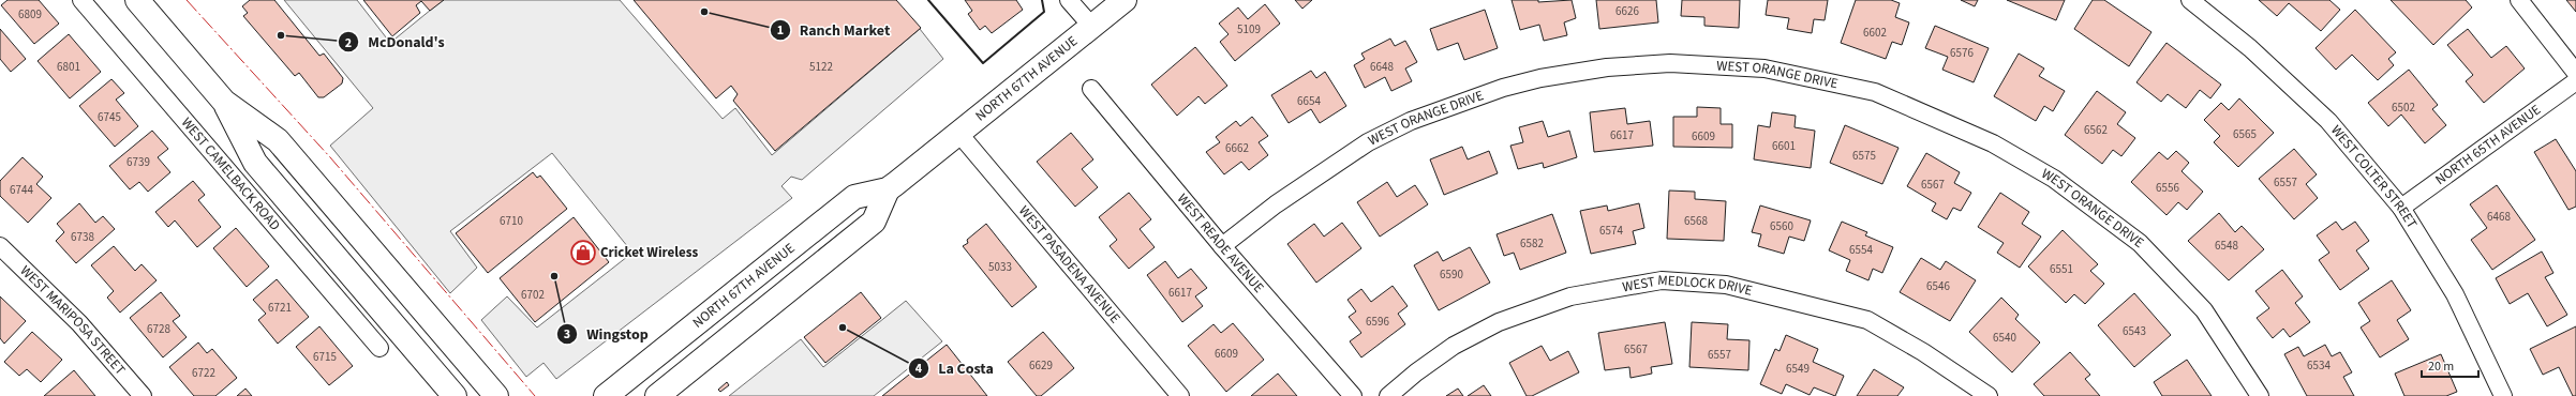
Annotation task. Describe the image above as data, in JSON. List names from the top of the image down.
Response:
{
  "streets": {
    "main road": ["NORTH 67TH AVENUE", "WEST CAMELBACK ROAD"],
    "street": [
      "WEST ORANGE DRIVE",
      "NORTH 65TH AVENUE",
      "WEST COLTER STREET",
      "WEST READE AVENUE",
      "WEST PASADENA AVENUE",
      "WEST MEDLOCK DRIVE",
      "WEST MARIPOSA STREET"
    ]
  },
  "crossings": [
    ["WEST ORANGE DRIVE", "WEST READE AVENUE"],
    ["NORTH 67TH AVENUE", "WEST PASADENA AVENUE"],
    ["NORTH 65TH AVENUE", "WEST COLTER STREET"]
  ],
  "places": {
    "other": [
      "Ranch Market",
      "McDonald's",
      "Wingstop",
      "La Costa"
    ],
    "shop": ["Cricket Wireless"]
  },
  "house_numbers": [
    "6626",
    "6809",
    "5109",
    "6602",
    "6576",
    "6801",
    "5122",
    "6648",
    "6654",
    "6502",
    "6745",
    "6562",
    "6565",
    "6617",
    "6609",
    "6601",
    "6662",
    "6575",
    "6739",
    "6557",
    "6567",
    "6556",
    "6744",
    "6468",
    "6710",
    "6568",
    "6560",
    "6574",
    "6738",
    "6582",
    "6548",
    "6554",
    "5033",
    "6551",
    "6590",
    "6546",
    "6617",
    "6702",
    "6721",
    "6596",
    "6728",
    "6543",
    "6540",
    "6567",
    "6609",
    "6557",
    "6715",
    "6629",
    "6534",
    "6549",
    "6722"
  ],
  "scale_bar": "20 m"
}
